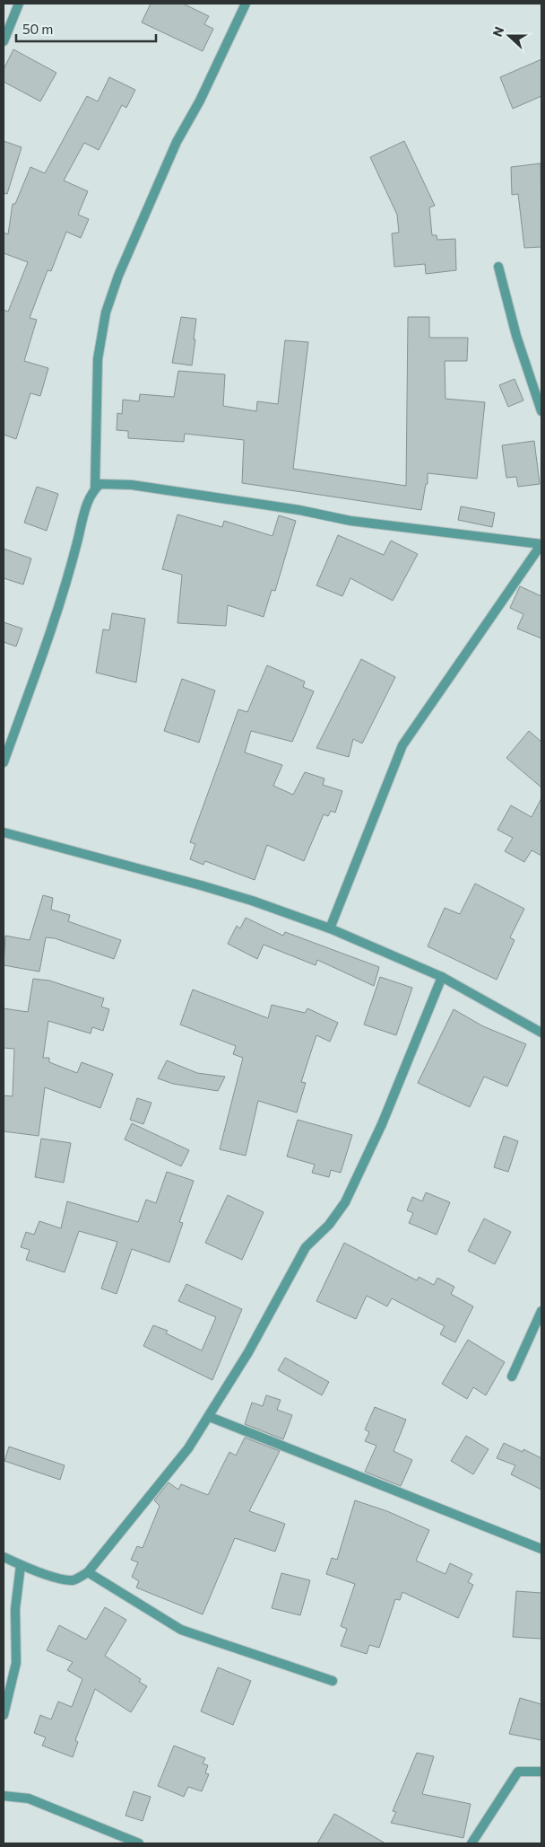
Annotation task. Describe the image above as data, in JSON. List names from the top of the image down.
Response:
{
  "scale_bar": "50 m",
  "north": "left"
}
